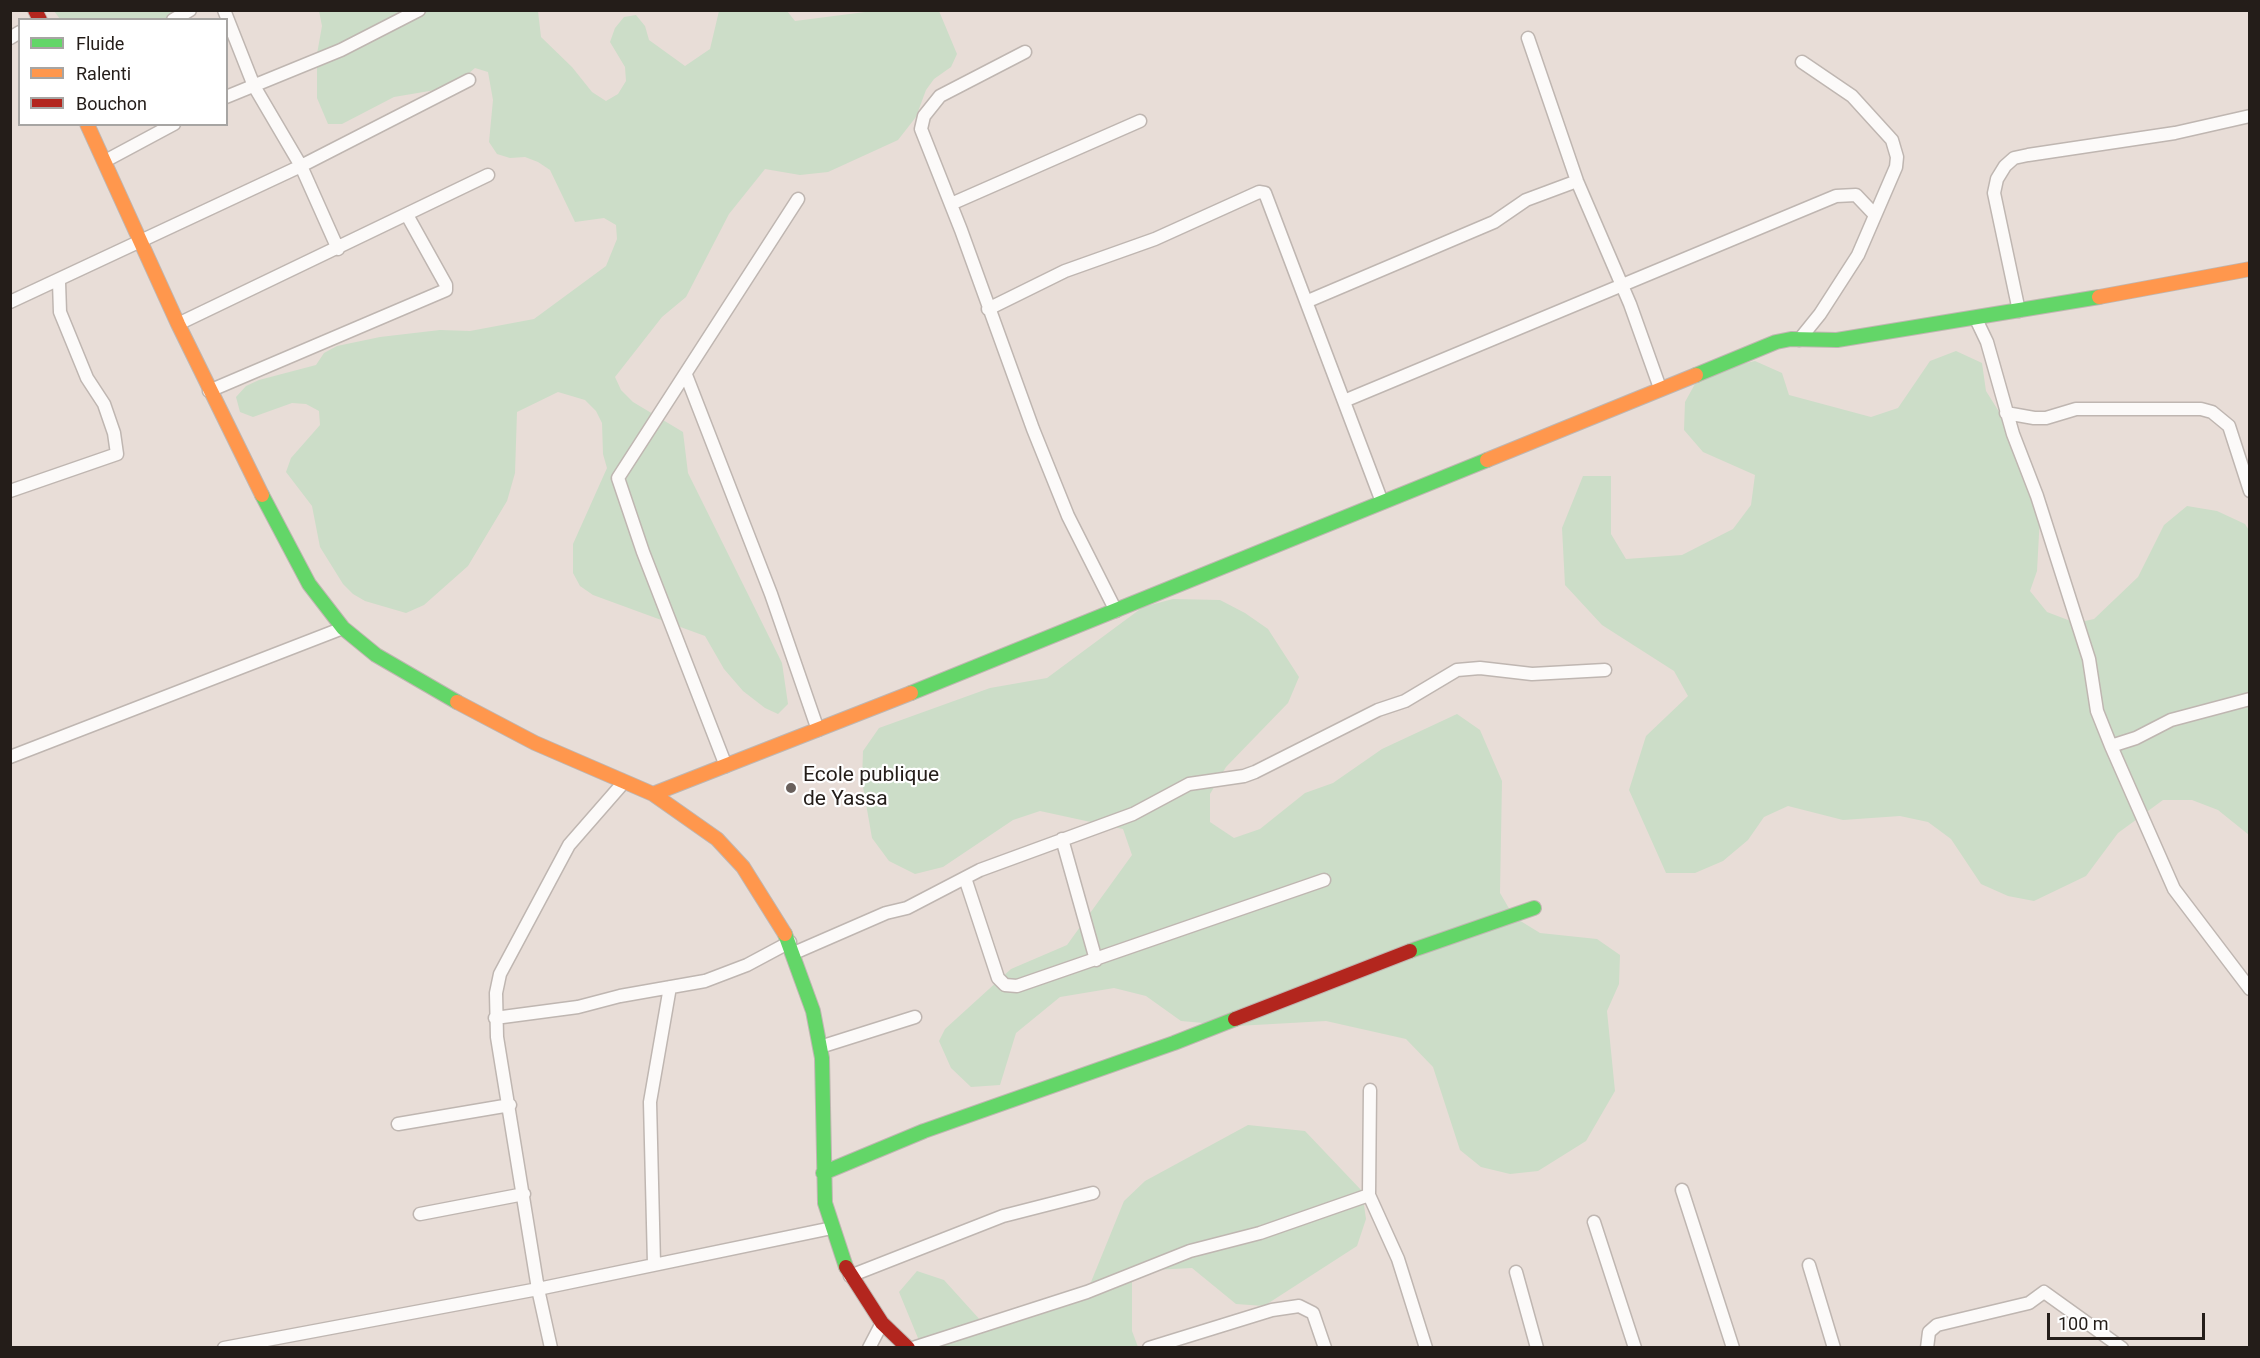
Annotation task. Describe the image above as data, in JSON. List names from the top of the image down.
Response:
{
  "places": ["Ecole publique de Yassa"],
  "legend": ["Fluide", "Ralenti", "Bouchon"],
  "scale_bar": "100 m"
}
